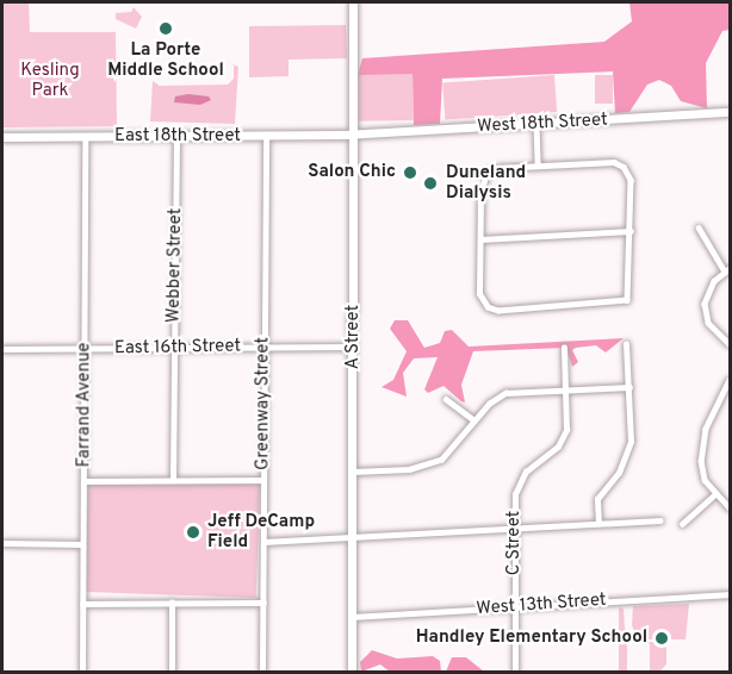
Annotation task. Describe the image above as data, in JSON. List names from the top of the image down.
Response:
{
  "streets": {
    "street": [
      "West 18th Street",
      "East 18th Street",
      "Webber Street",
      "A Street",
      "East 16th Street",
      "Greenway Street",
      "Farrand Avenue",
      "C Street",
      "West 13th Street"
    ]
  },
  "crossings": [
    ["West 18th Street", "East 18th Street"],
    ["West 18th Street", "A Street"],
    ["East 18th Street", "Webber Street"],
    ["East 18th Street", "A Street"],
    ["East 18th Street", "Greenway Street"],
    ["East 18th Street", "Farrand Avenue"],
    ["Webber Street", "East 16th Street"],
    ["A Street", "East 16th Street"],
    ["A Street", "West 13th Street"],
    ["East 16th Street", "Greenway Street"],
    ["East 16th Street", "Farrand Avenue"],
    ["C Street", "West 13th Street"]
  ],
  "parks": ["Kesling Park"],
  "places": [
    "La Porte Middle School",
    "Salon Chic",
    "Duneland Dialysis",
    "Jeff DeCamp Field",
    "Handley Elementary School"
  ]
}
